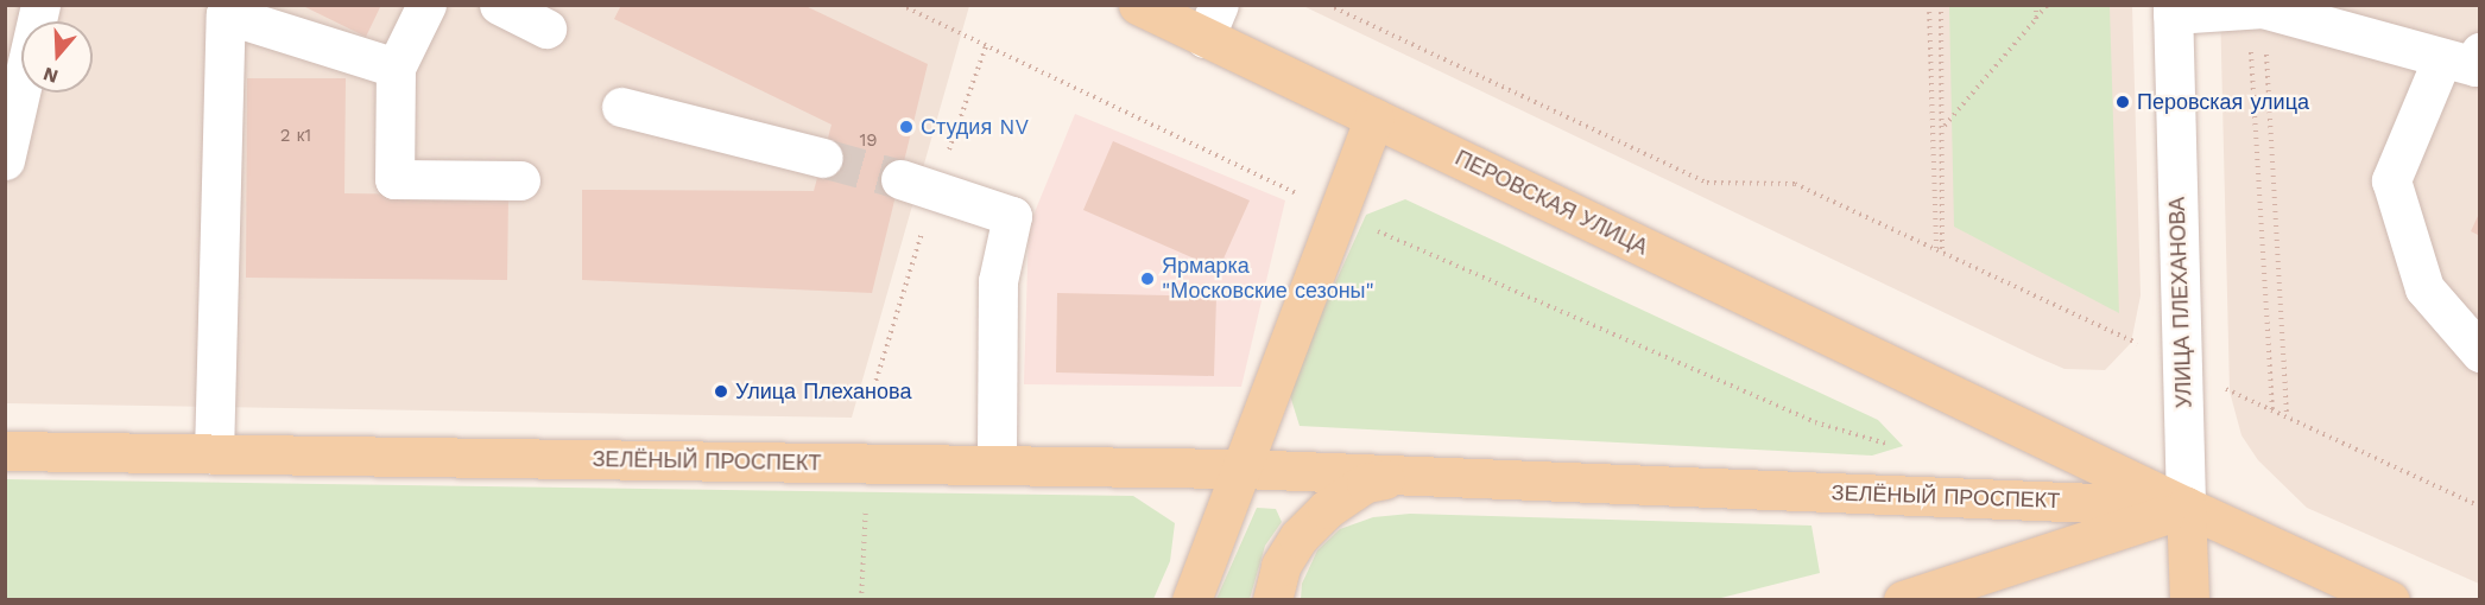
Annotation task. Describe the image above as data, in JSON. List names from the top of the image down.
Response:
{
  "streets": {
    "main road": ["ПЕРОВСКАЯ УЛИЦА", "УЛИЦА ПЛЕХАНОВА", "ЗЕЛЁНЫЙ ПРОСПЕКТ"]
  },
  "crossings": [
    ["ПЕРОВСКАЯ УЛИЦА", "УЛИЦА ПЛЕХАНОВА"],
    ["ПЕРОВСКАЯ УЛИЦА", "ЗЕЛЁНЫЙ ПРОСПЕКТ"],
    ["УЛИЦА ПЛЕХАНОВА", "ЗЕЛЁНЫЙ ПРОСПЕКТ"]
  ],
  "places": [
    "Перовская улица",
    "Студия NV",
    "Ярмарка \"Московские сезоны\"",
    "Улица Плеханова"
  ],
  "house_numbers": ["2 к1", "19"],
  "north": "bottom"
}
